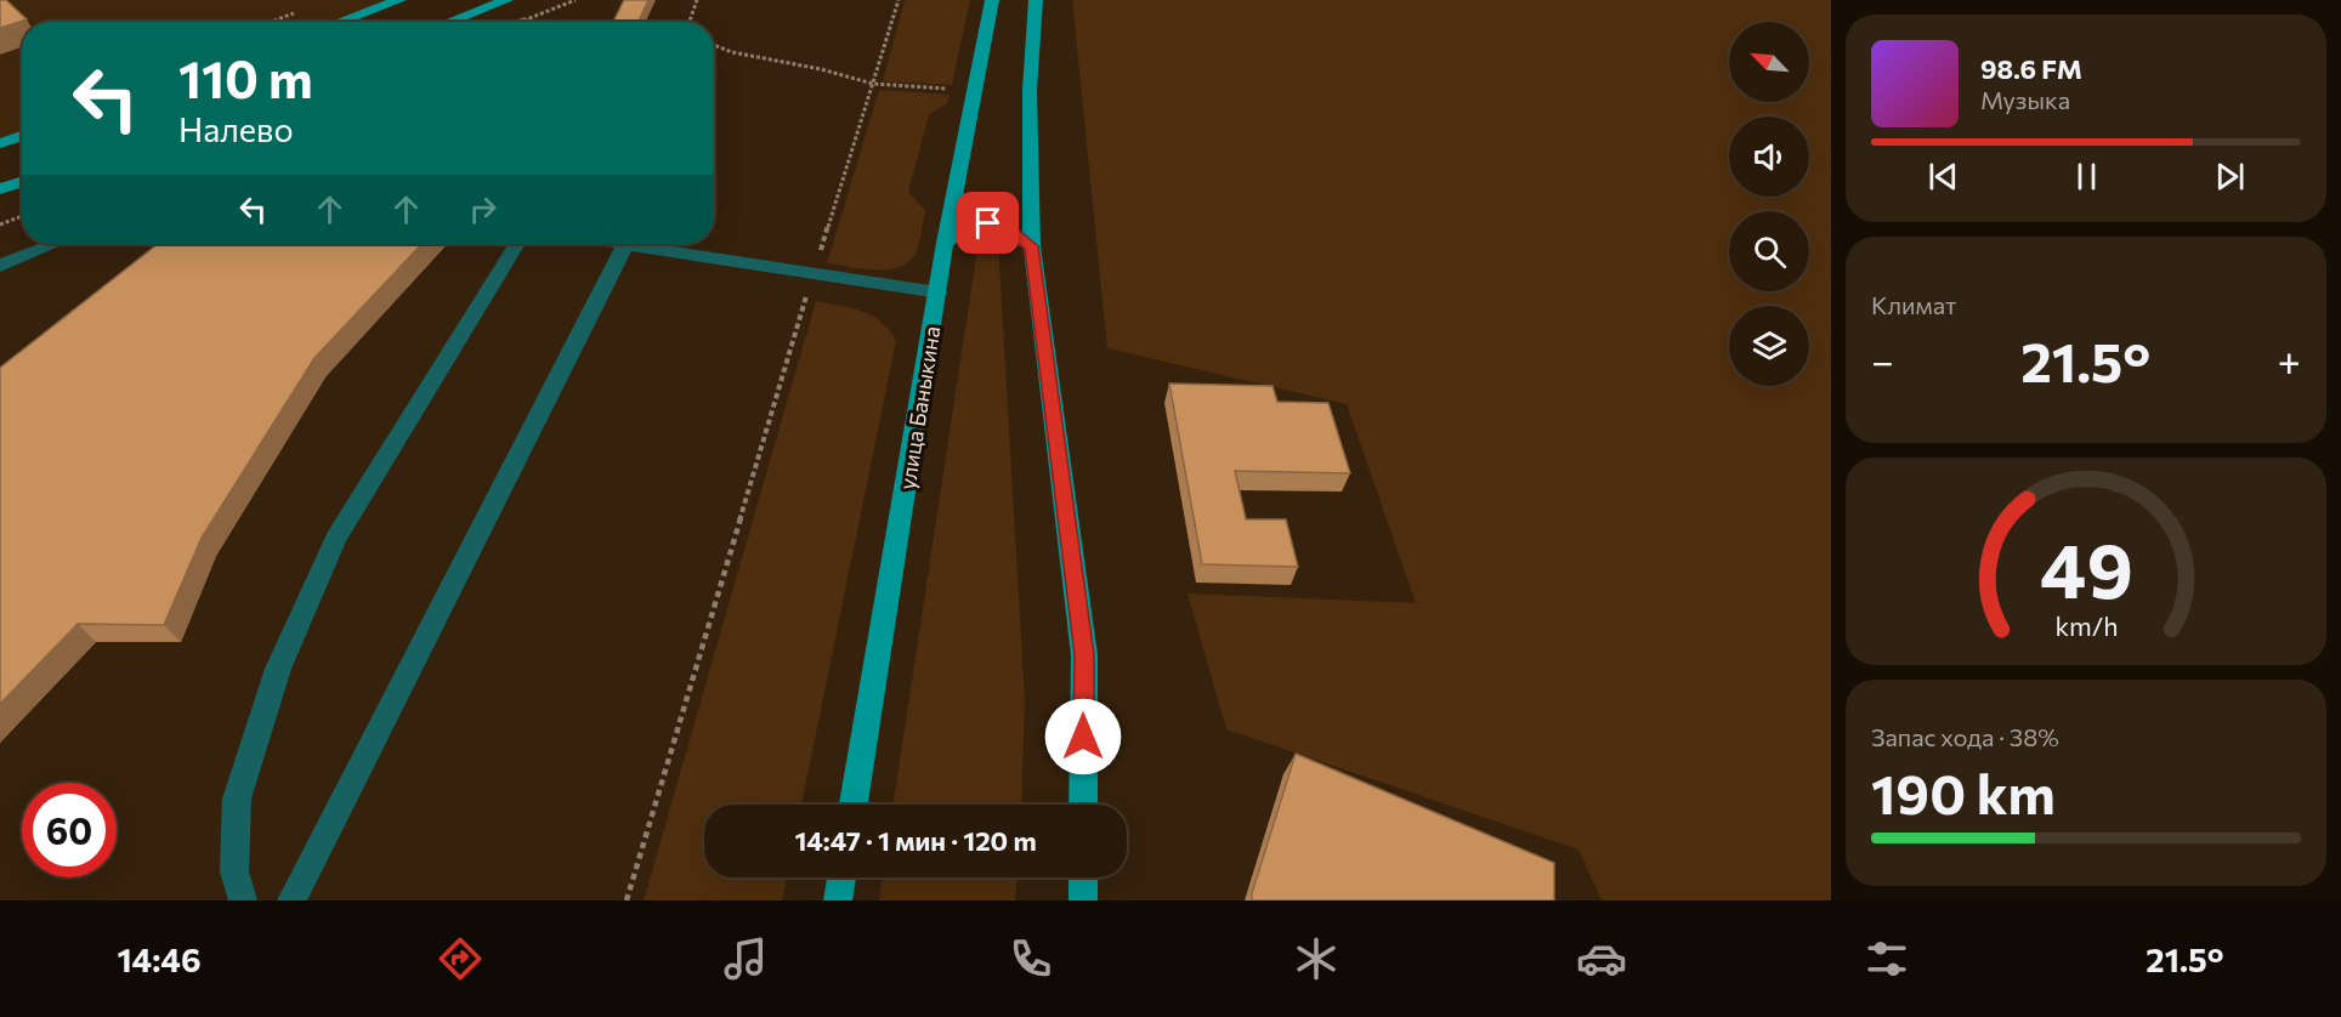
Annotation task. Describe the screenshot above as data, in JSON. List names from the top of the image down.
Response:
{
  "streets": {
    "main road": ["улица Баныкина"]
  },
  "north": "top left",
  "page": {
    "turn": ["110 m", "Налево"],
    "song": ["98.6 FM", "Музыка"],
    "tile": [
      "Климат",
      ["Запас хода · 38%", "190 km"]
    ],
    "heat": ["−", "21.5°", "+"],
    "limit": "60",
    "trip": "14:47 · 1 мин · 120 m",
    "tabs": ["14:46", "21.5°"],
    "gauge": ["49", "km/h"]
  }
}
